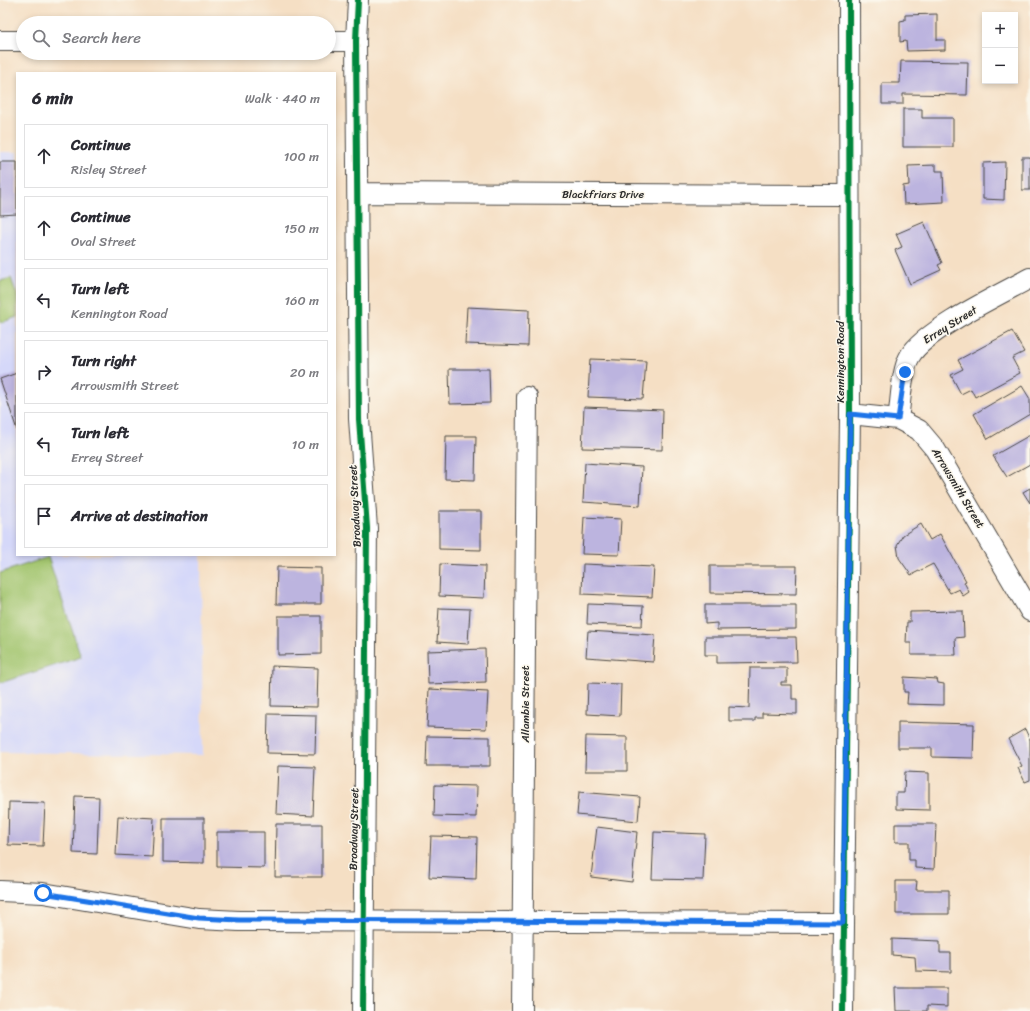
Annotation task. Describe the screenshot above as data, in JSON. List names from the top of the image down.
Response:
{
  "streets": {
    "street": [
      "Blackfriars Drive",
      "Errey Street",
      "Kennington Road",
      "Arrowsmith Street",
      "Broadway Street",
      "Allambie Street"
    ]
  },
  "crossings": [
    ["Blackfriars Drive", "Kennington Road"],
    ["Blackfriars Drive", "Broadway Street"],
    ["Errey Street", "Arrowsmith Street"],
    ["Kennington Road", "Arrowsmith Street"]
  ],
  "page": {
    "map_buttons": ["+", "−"],
    "search": "Search here",
    "heading": ["6 min", "Walk · 440 m"],
    "list": [
      ["Continue", "Risley Street", "100 m"],
      ["Continue", "Oval Street", "150 m"],
      ["Turn left", "Kennington Road", "160 m"],
      ["Turn right", "Arrowsmith Street", "20 m"],
      ["Turn left", "Errey Street", "10 m"],
      "Arrive at destination"
    ]
  }
}
